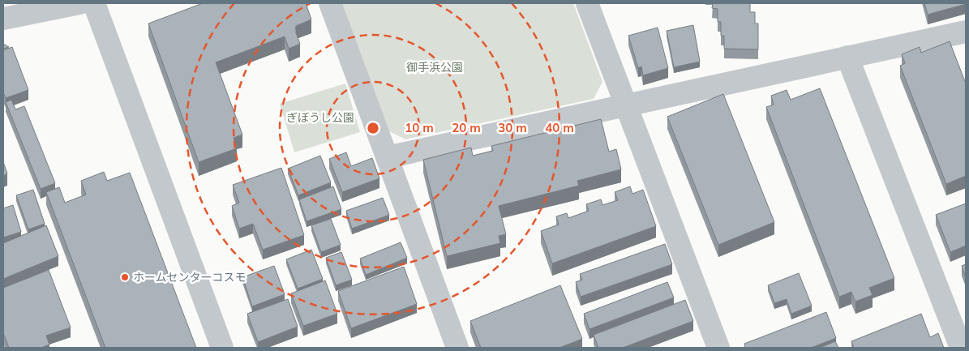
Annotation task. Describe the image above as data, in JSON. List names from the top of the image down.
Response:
{
  "parks": ["御手浜公園", "ぎぼうし公園"],
  "places": ["ホームセンターコスモ"],
  "rings": [
    "10 m",
    "20 m",
    "30 m",
    "40 m"
  ]
}
